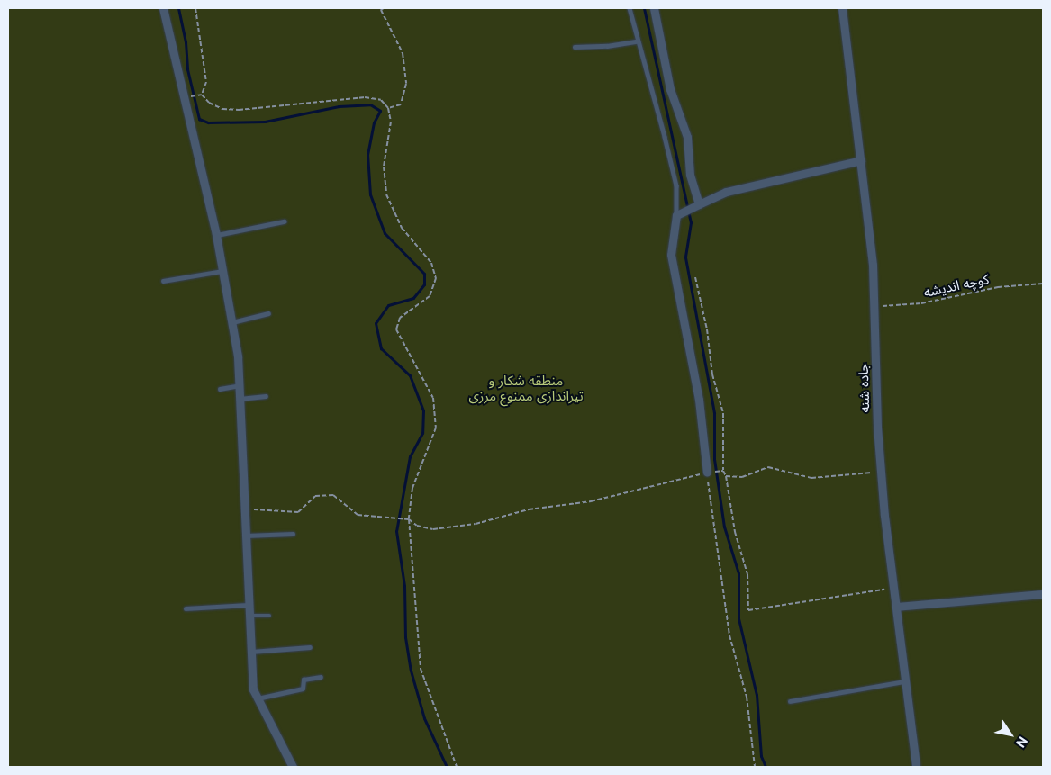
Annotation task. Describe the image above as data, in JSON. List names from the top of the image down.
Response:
{
  "streets": {
    "street": ["جاده شنه"],
    "path": ["کوچه اندیشه"]
  },
  "crossings": [
    ["کوچه اندیشه", "جاده شنه"]
  ],
  "parks": ["منطقه شکار و تیراندازی ممنوع مرزی"],
  "north": "bottom right"
}
